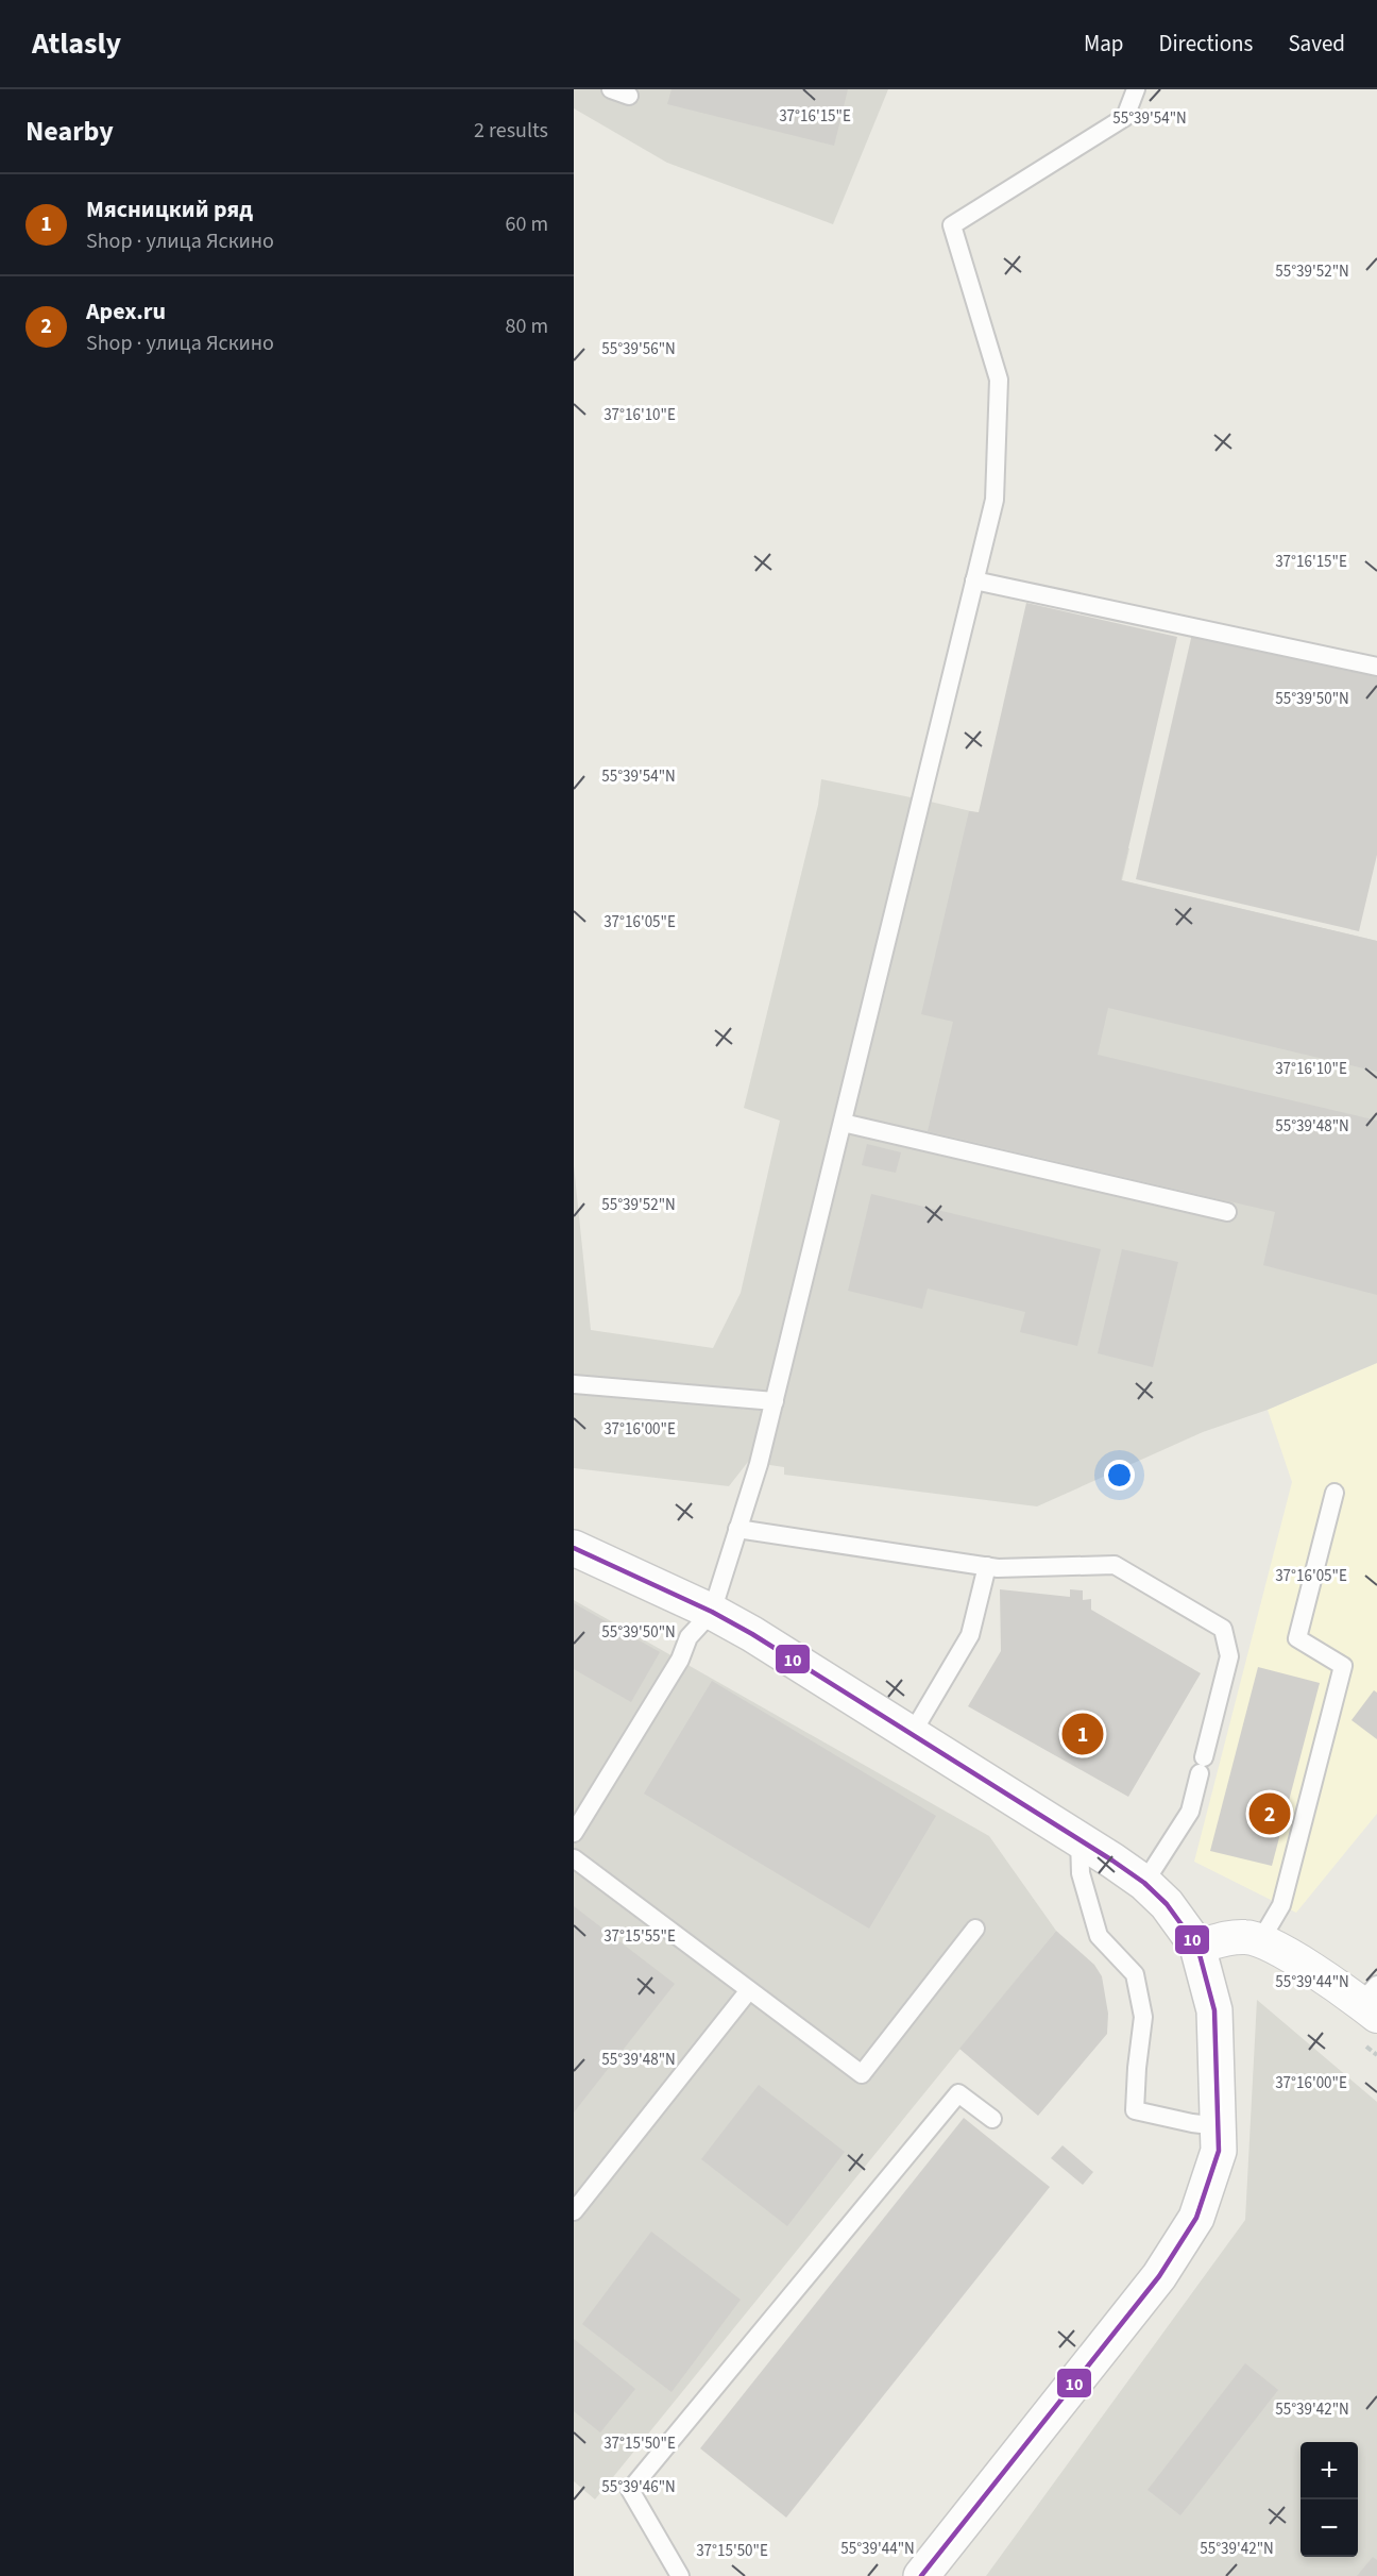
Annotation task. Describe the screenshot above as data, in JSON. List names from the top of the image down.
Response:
{
  "lines": ["transit line 10"],
  "page": {
    "header": "Atlasly",
    "nav": ["Map", "Directions", "Saved"],
    "heading": ["Nearby", "2 results"],
    "list": [
      {
        "mark": "1",
        "name": "Мясницкий ряд",
        "note": "Shop · улица Яскино",
        "value": "60 m"
      },
      {
        "mark": "2",
        "name": "Apex.ru",
        "note": "Shop · улица Яскино",
        "value": "80 m"
      }
    ],
    "pins": ["1", "2"],
    "map_buttons": ["+", "−"]
  },
  "coordinates": [
    "37°16'15\"E",
    "55°39'54\"N",
    "55°39'52\"N",
    "55°39'56\"N",
    "37°16'10\"E",
    "55°39'50\"N",
    "37°16'05\"E",
    "55°39'48\"N",
    "37°16'00\"E",
    "37°15'55\"E",
    "55°39'44\"N",
    "55°39'42\"N",
    "37°15'50\"E",
    "55°39'46\"N"
  ]
}
